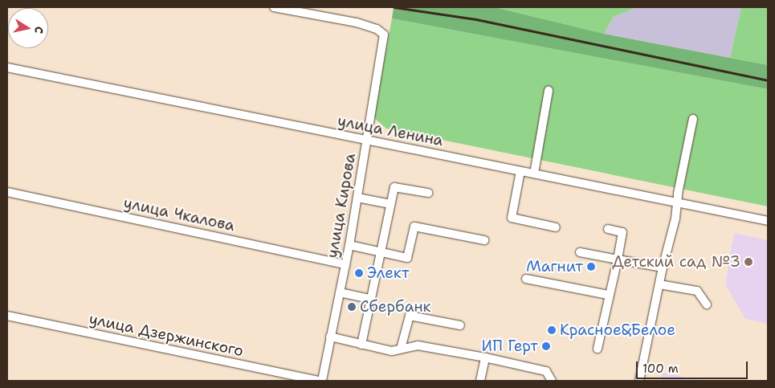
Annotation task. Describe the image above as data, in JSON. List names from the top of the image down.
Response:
{
  "streets": {
    "street": [
      "улица Ленина",
      "улица Кирова",
      "улица Чкалова",
      "улица Дзержинского"
    ]
  },
  "crossings": [
    ["улица Ленина", "улица Кирова"],
    ["улица Кирова", "улица Чкалова"],
    ["улица Кирова", "улица Дзержинского"]
  ],
  "places": [
    "Детский сад №3",
    "Магнит",
    "Элект",
    "Сбербанк",
    "Красное&Белое",
    "ИП Герт"
  ],
  "scale_bar": "100 m",
  "north": "right"
}
